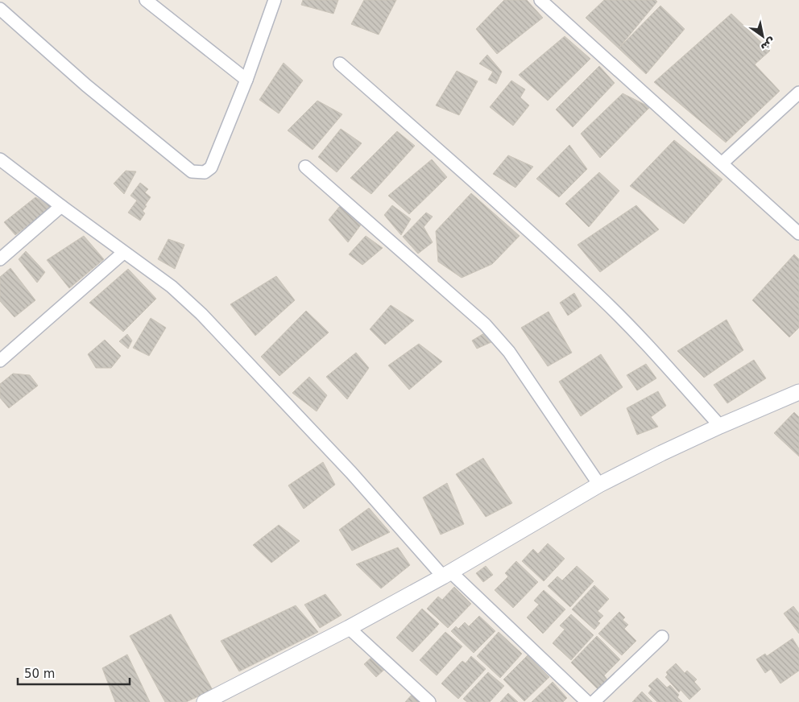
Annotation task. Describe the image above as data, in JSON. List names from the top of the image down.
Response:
{
  "scale_bar": "50 m",
  "north": "bottom right"
}
